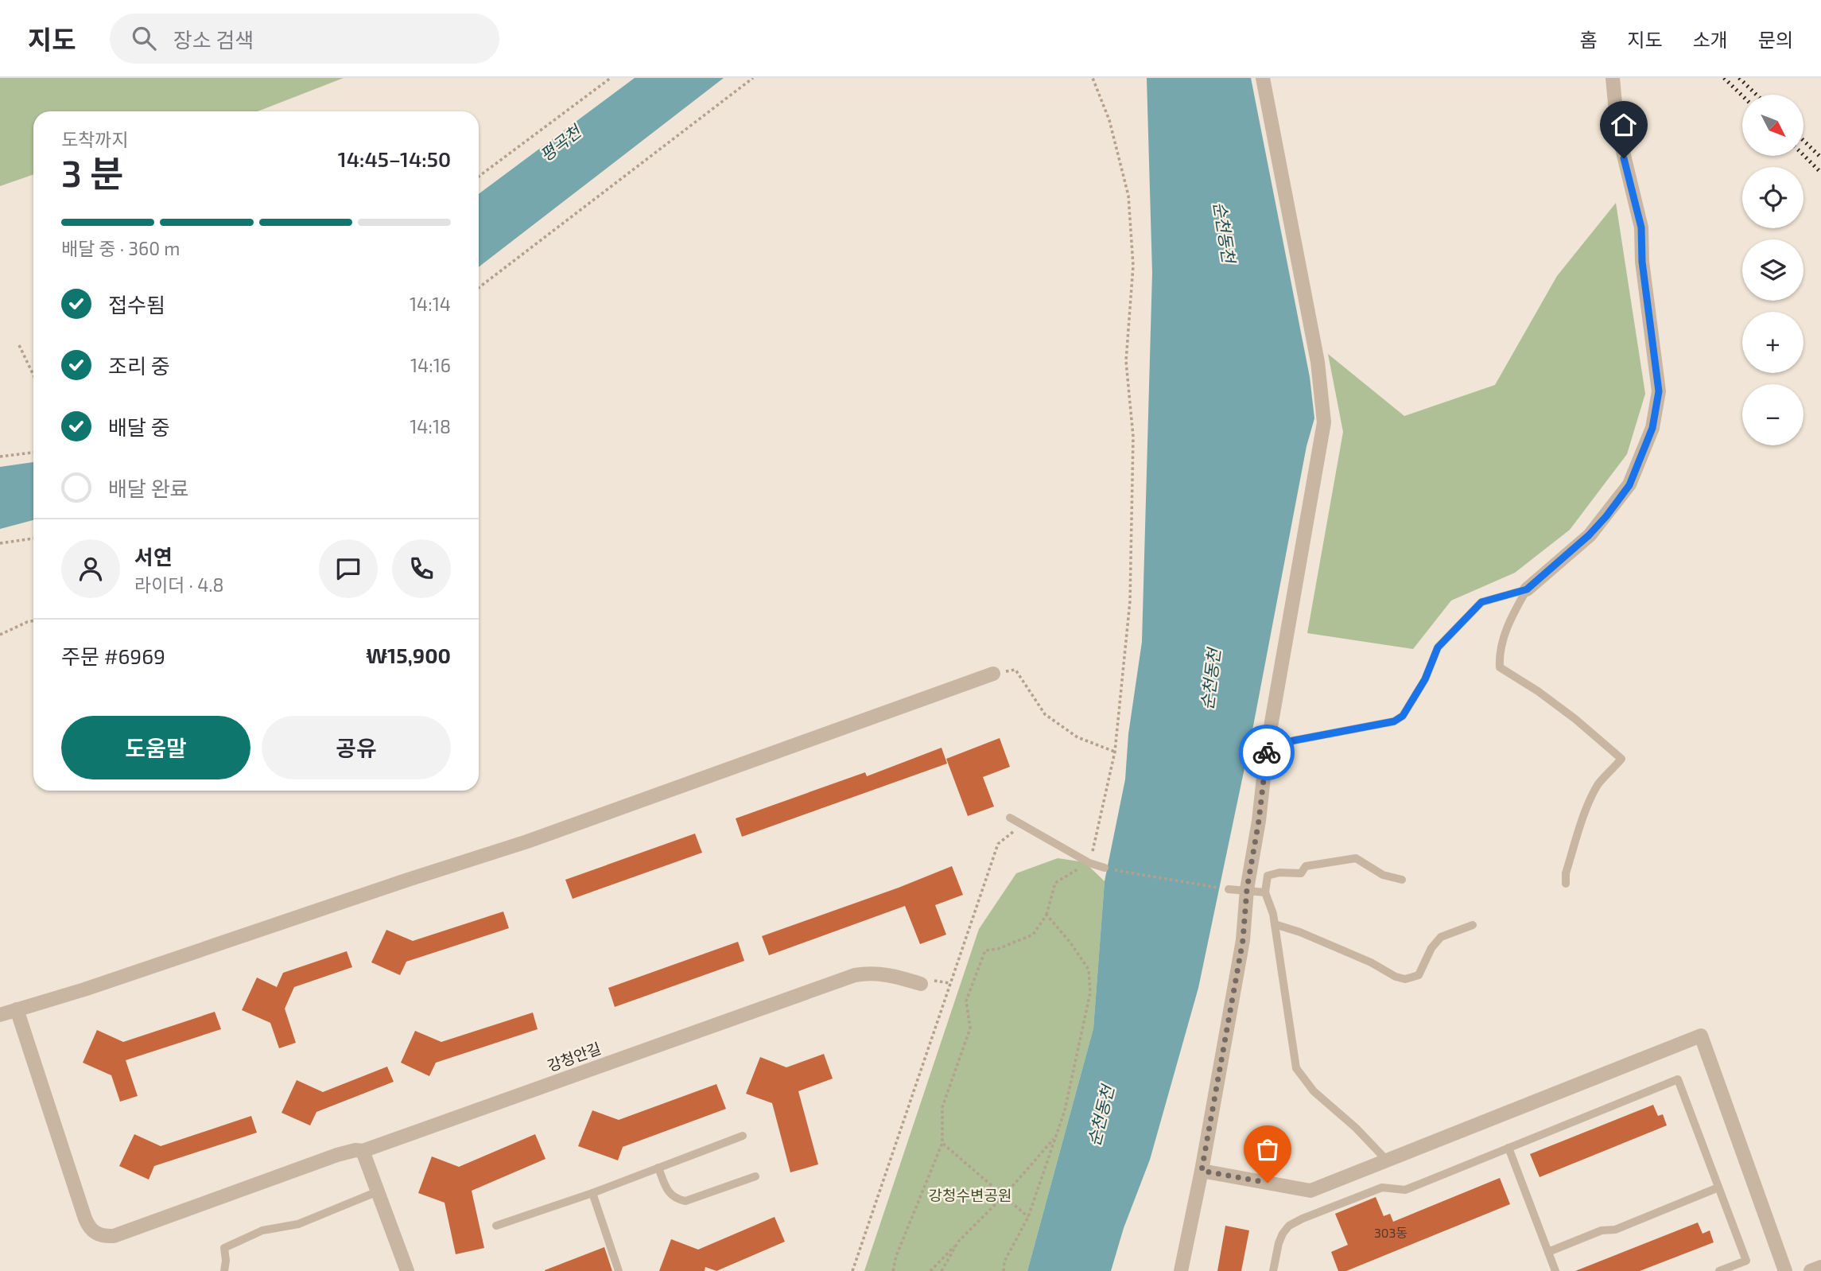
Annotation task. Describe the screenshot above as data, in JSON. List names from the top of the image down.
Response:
{
  "streets": {
    "street": ["강청안길"]
  },
  "water": ["평곡천", "순천동천"],
  "parks": ["강청수변공원"],
  "house_numbers": ["303동"],
  "north": "bottom right",
  "page": {
    "header": "지도",
    "search": "장소 검색",
    "nav": [
      "홈",
      "지도",
      "소개",
      "문의"
    ],
    "map_buttons": ["+", "−"],
    "heading": ["3 분", "도착까지", "14:45–14:50"],
    "panel": [
      "서연",
      "라이더 · 4.8",
      "주문 #6969",
      "₩15,900"
    ],
    "bar": "배달 중 · 360 m",
    "list": [
      ["접수됨", "14:14"],
      ["조리 중", "14:16"],
      ["배달 중", "14:18"],
      "배달 완료"
    ],
    "buttons": ["도움말", "공유"]
  }
}
